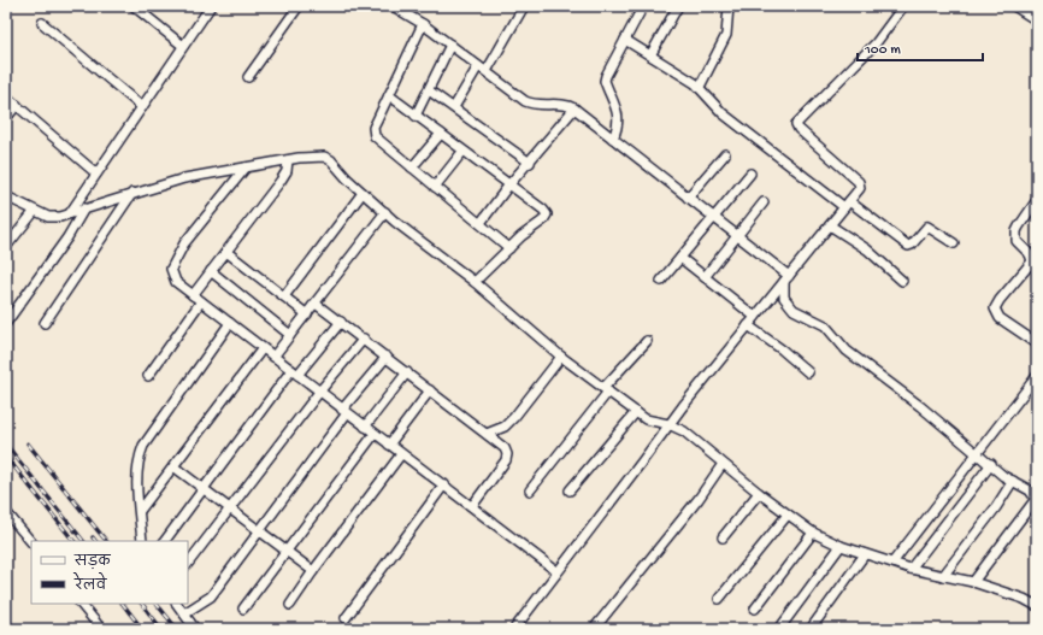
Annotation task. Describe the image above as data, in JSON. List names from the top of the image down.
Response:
{
  "legend": ["सड़क", "रेलवे"],
  "scale_bar": "100 m"
}
